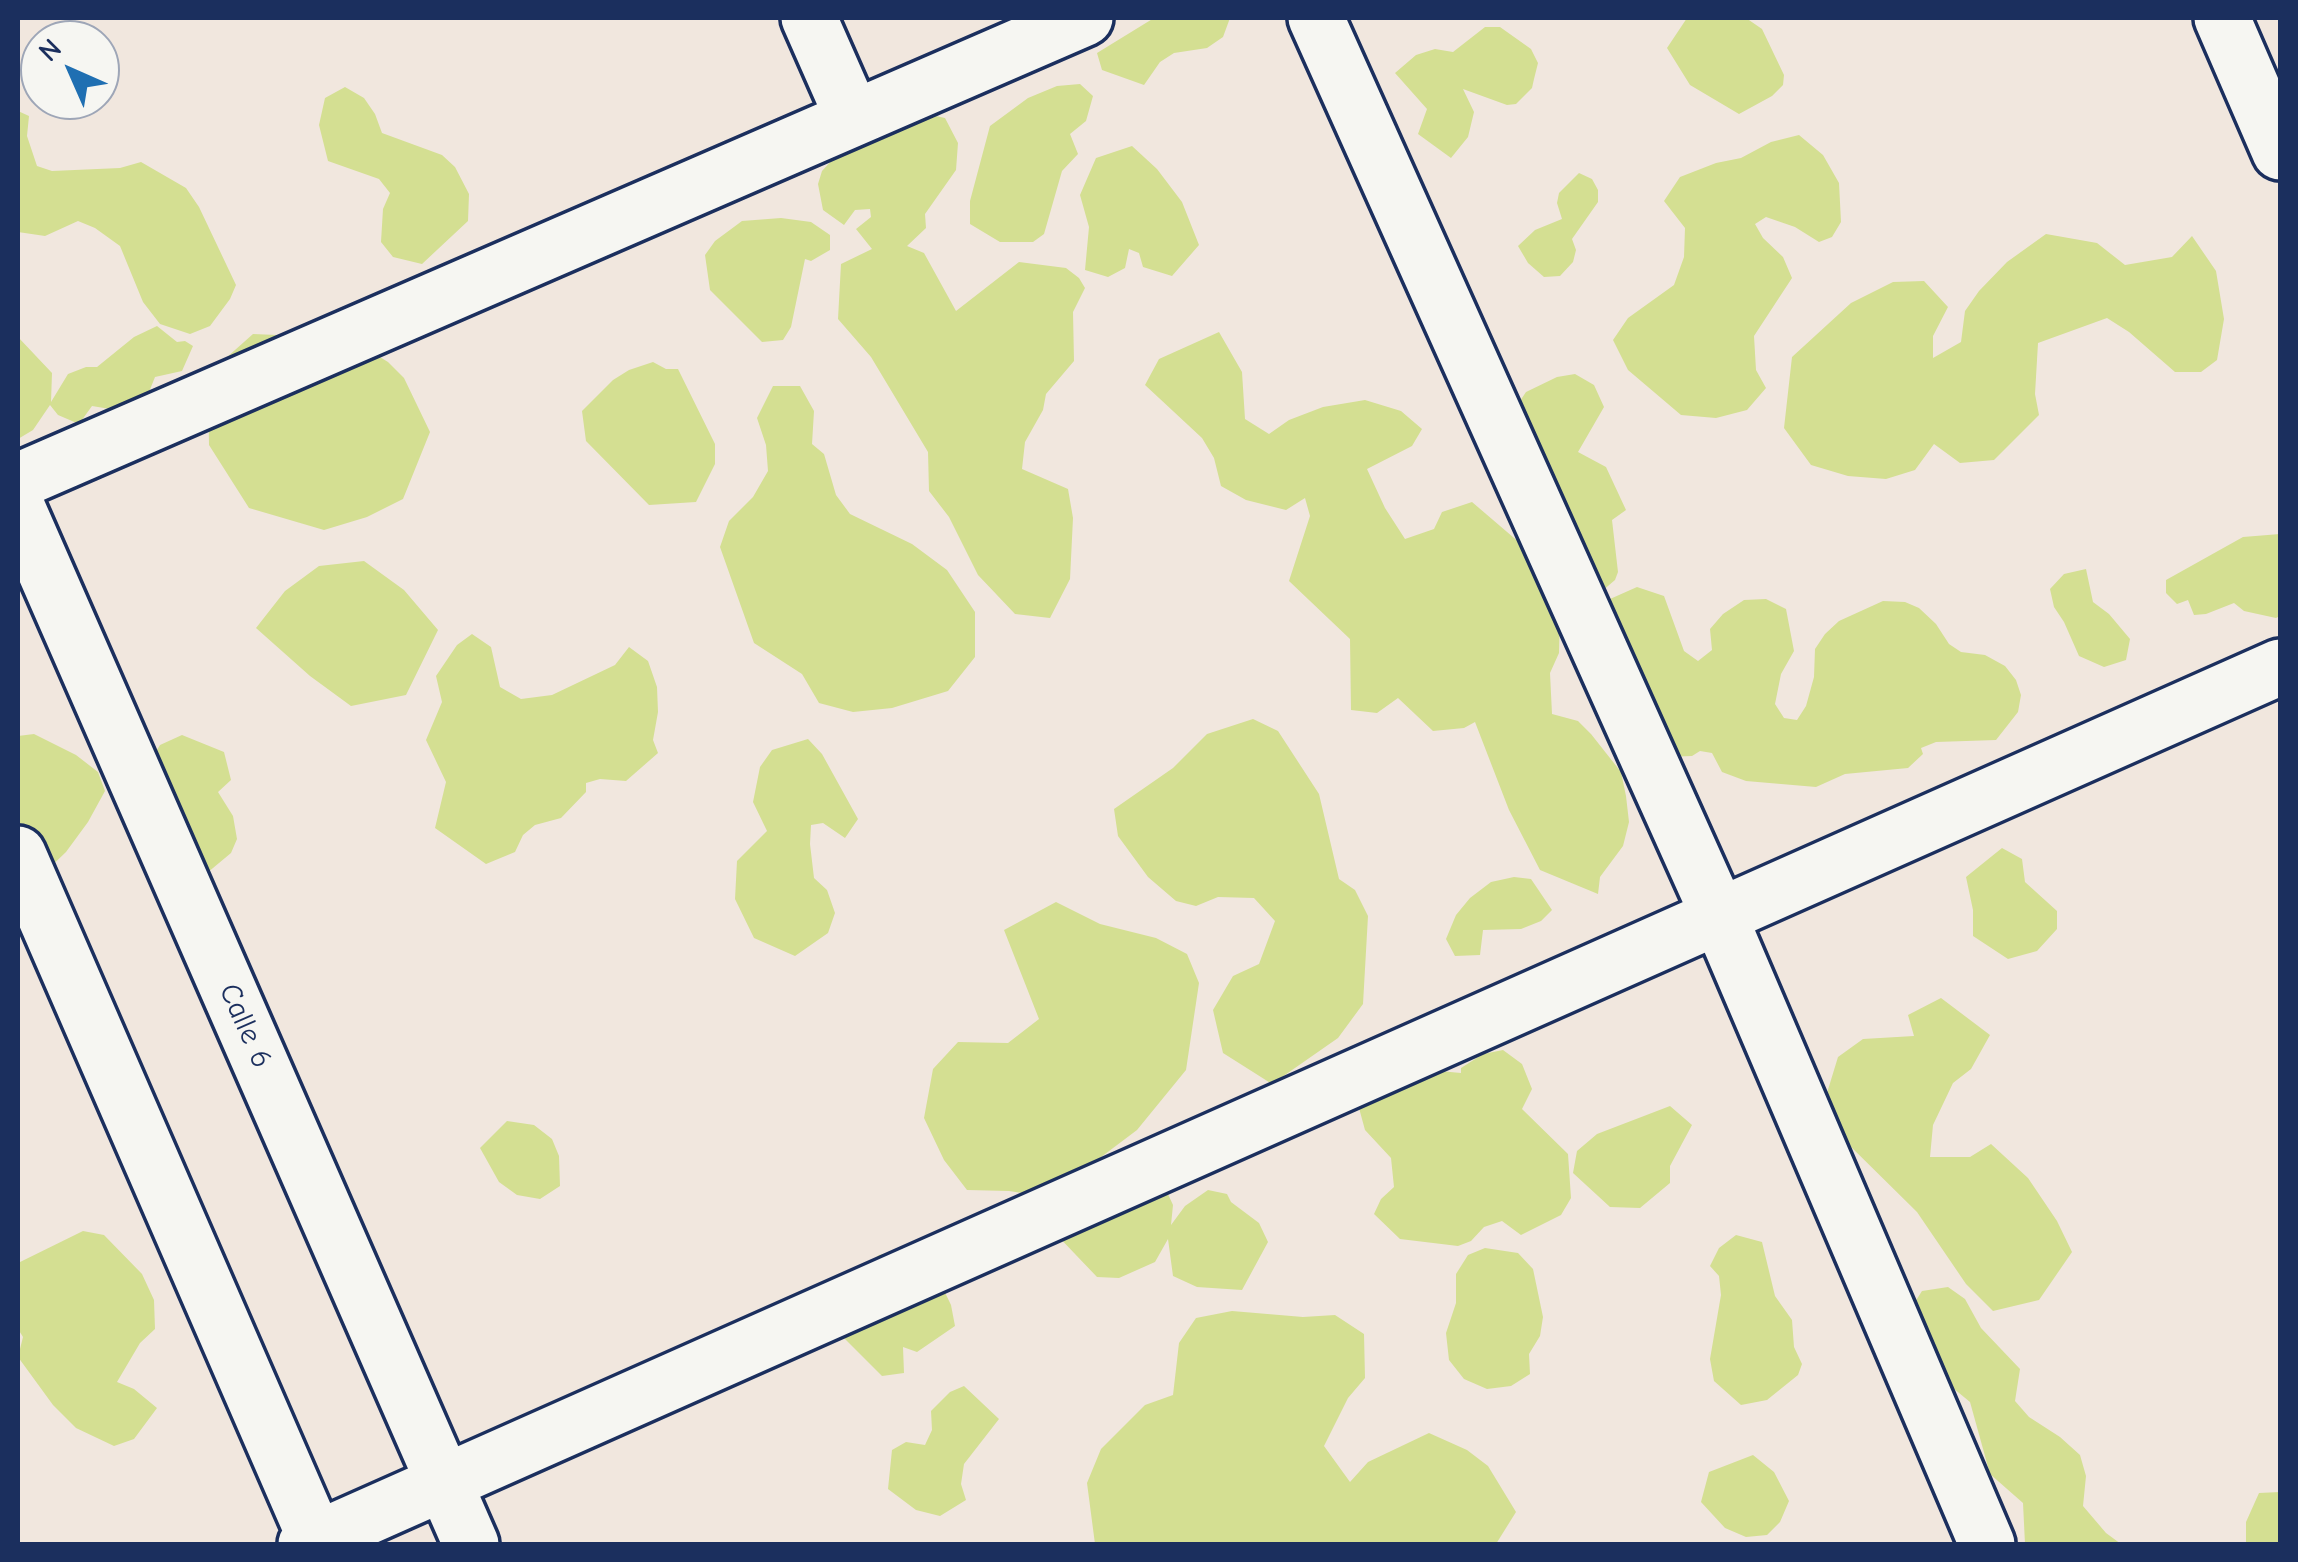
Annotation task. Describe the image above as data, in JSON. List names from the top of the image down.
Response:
{
  "streets": {
    "street": ["Calle 6"]
  },
  "north": "top left"
}
